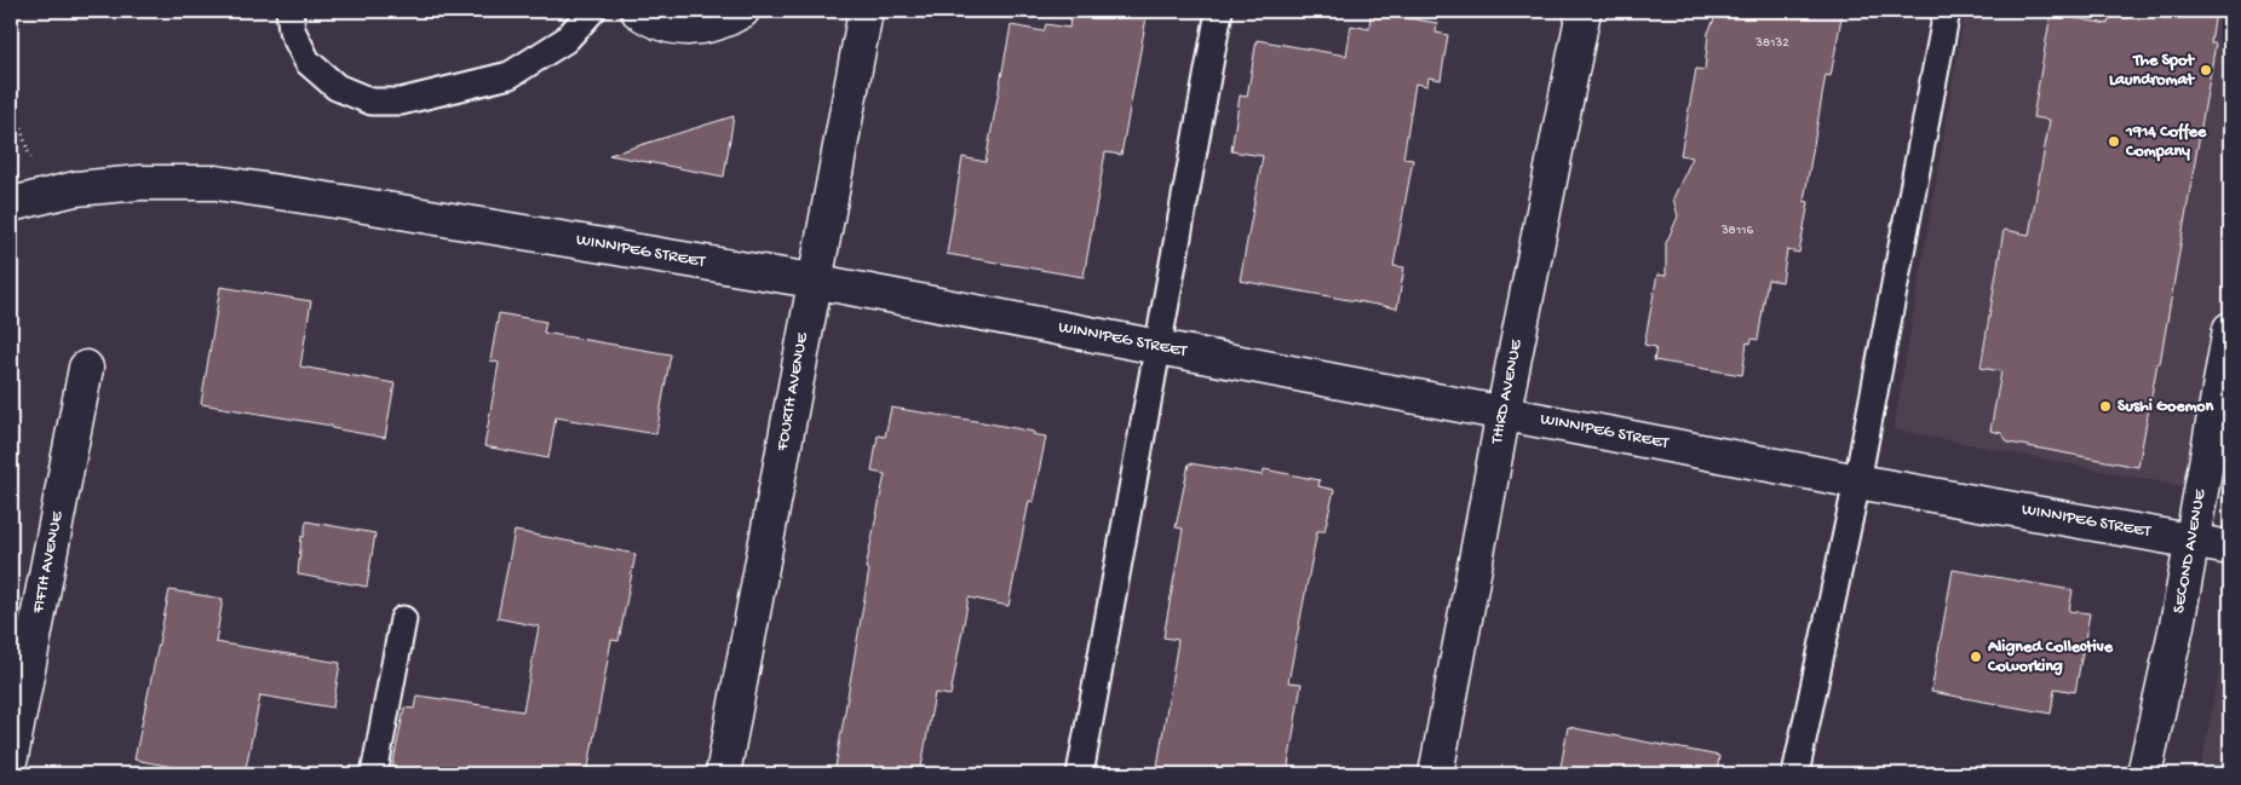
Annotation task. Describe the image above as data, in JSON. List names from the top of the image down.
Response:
{
  "streets": {
    "street": [
      "WINNIPEG STREET",
      "FOURTH AVENUE",
      "THIRD AVENUE",
      "SECOND AVENUE",
      "FIFTH AVENUE"
    ]
  },
  "crossings": [
    ["WINNIPEG STREET", "FOURTH AVENUE"],
    ["WINNIPEG STREET", "THIRD AVENUE"],
    ["WINNIPEG STREET", "SECOND AVENUE"]
  ],
  "places": [
    "The Spot Laundromat",
    "1914 Coffee Company",
    "Sushi Goemon",
    "Aligned Collective Coworking"
  ],
  "house_numbers": ["38132", "38116"]
}
